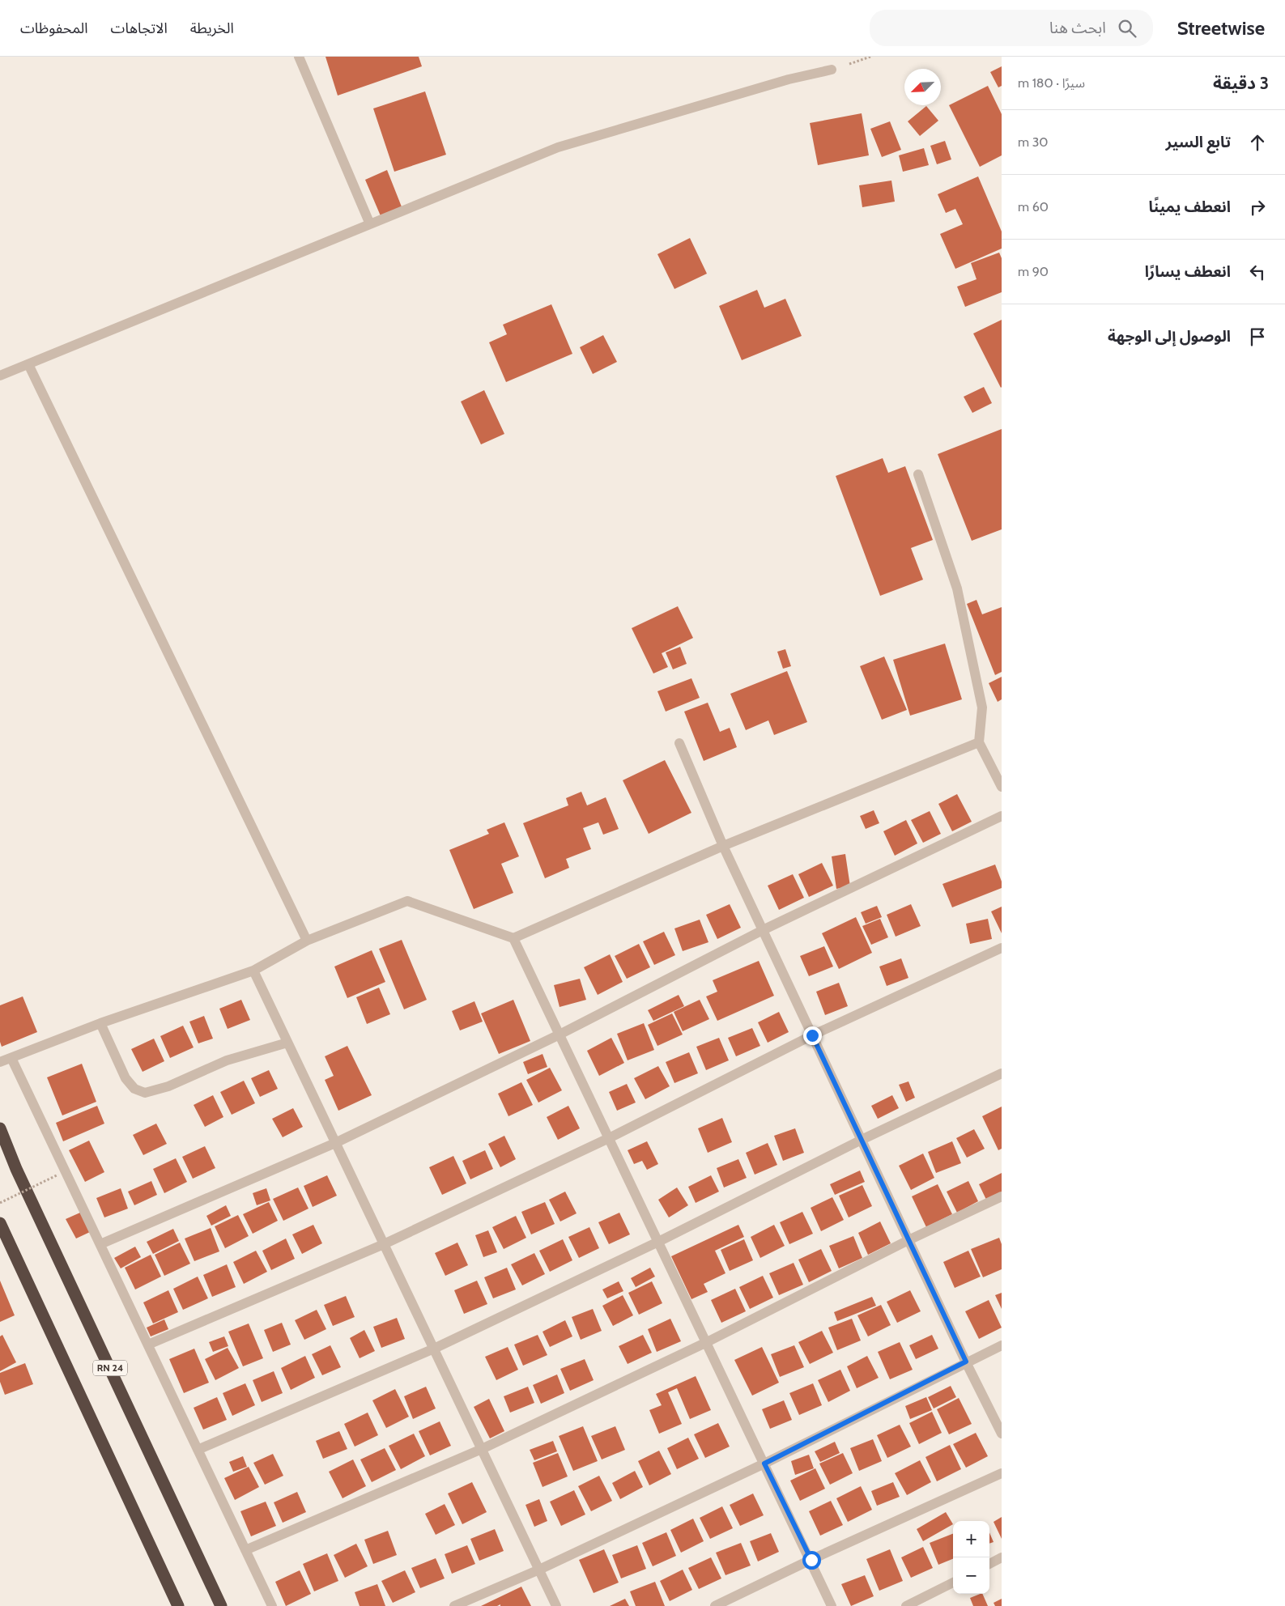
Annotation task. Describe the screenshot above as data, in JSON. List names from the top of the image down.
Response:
{
  "streets": {
    "highway": ["RN 24"]
  },
  "north": "bottom left",
  "page": {
    "header": "Streetwise",
    "search": "ابحث هنا",
    "nav": ["الخريطة", "الاتجاهات", "المحفوظات"],
    "heading": ["3 دقيقة", "سيرًا · 180 m"],
    "list": [
      ["تابع السير", "30 m"],
      ["انعطف يمينًا", "60 m"],
      ["انعطف يسارًا", "90 m"],
      "الوصول إلى الوجهة"
    ],
    "map_buttons": ["+", "−"]
  }
}
